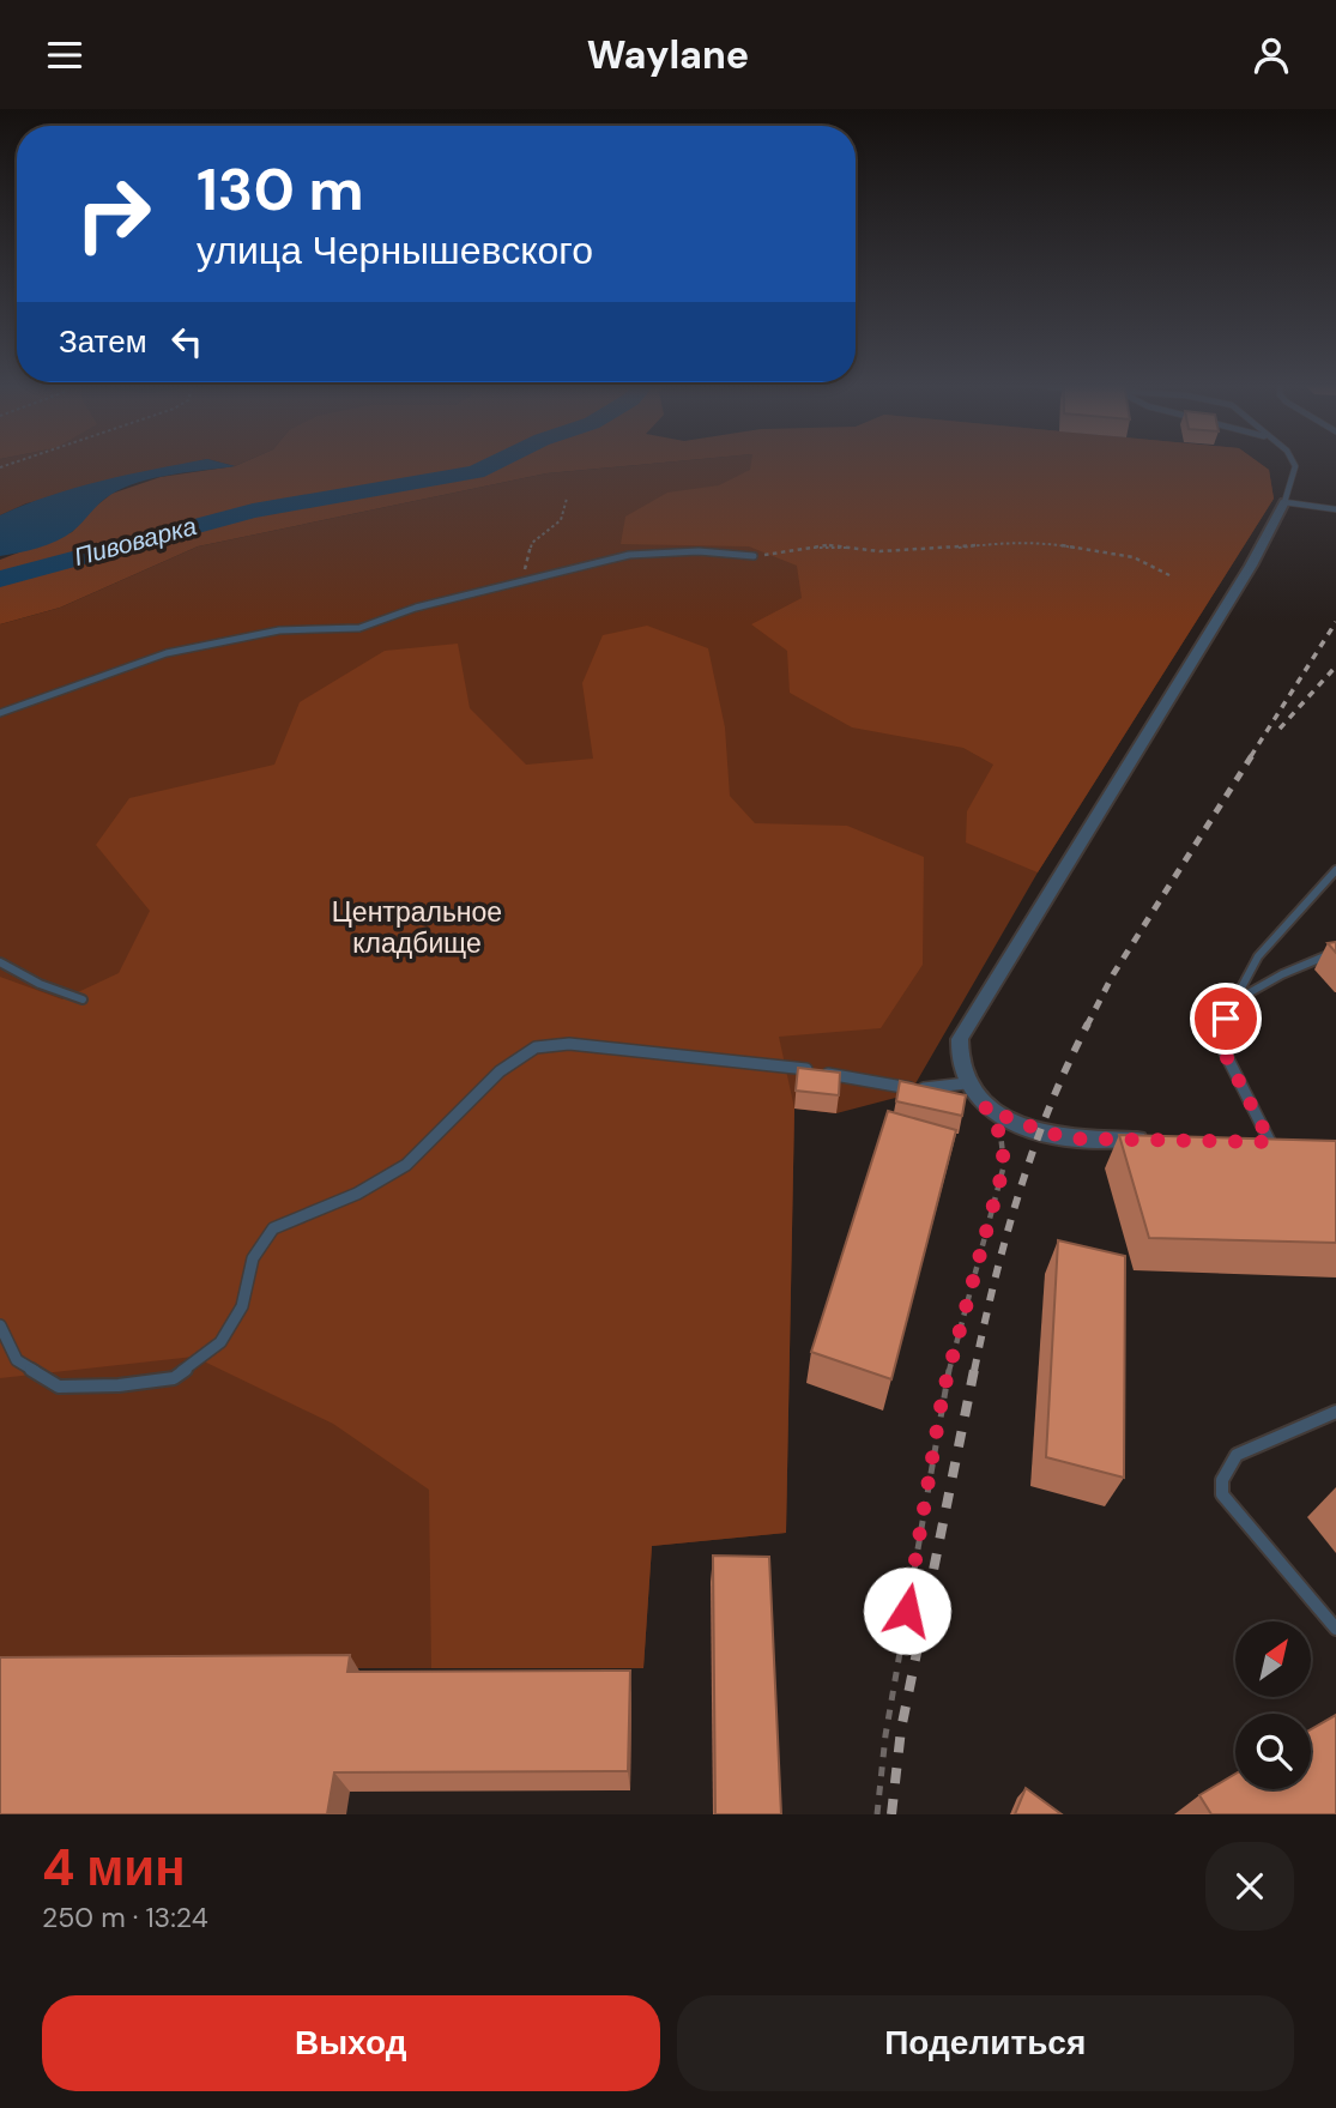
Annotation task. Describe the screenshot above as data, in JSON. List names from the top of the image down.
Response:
{
  "water": ["Пивоварка"],
  "parks": ["Центральное кладбище"],
  "north": "top right",
  "page": {
    "header": "Waylane",
    "turn": ["130 m", "улица Чернышевского"],
    "then": "Затем",
    "heading": ["4 мин", "250 m · 13:24"],
    "buttons": ["Выход", "Поделиться"]
  }
}
